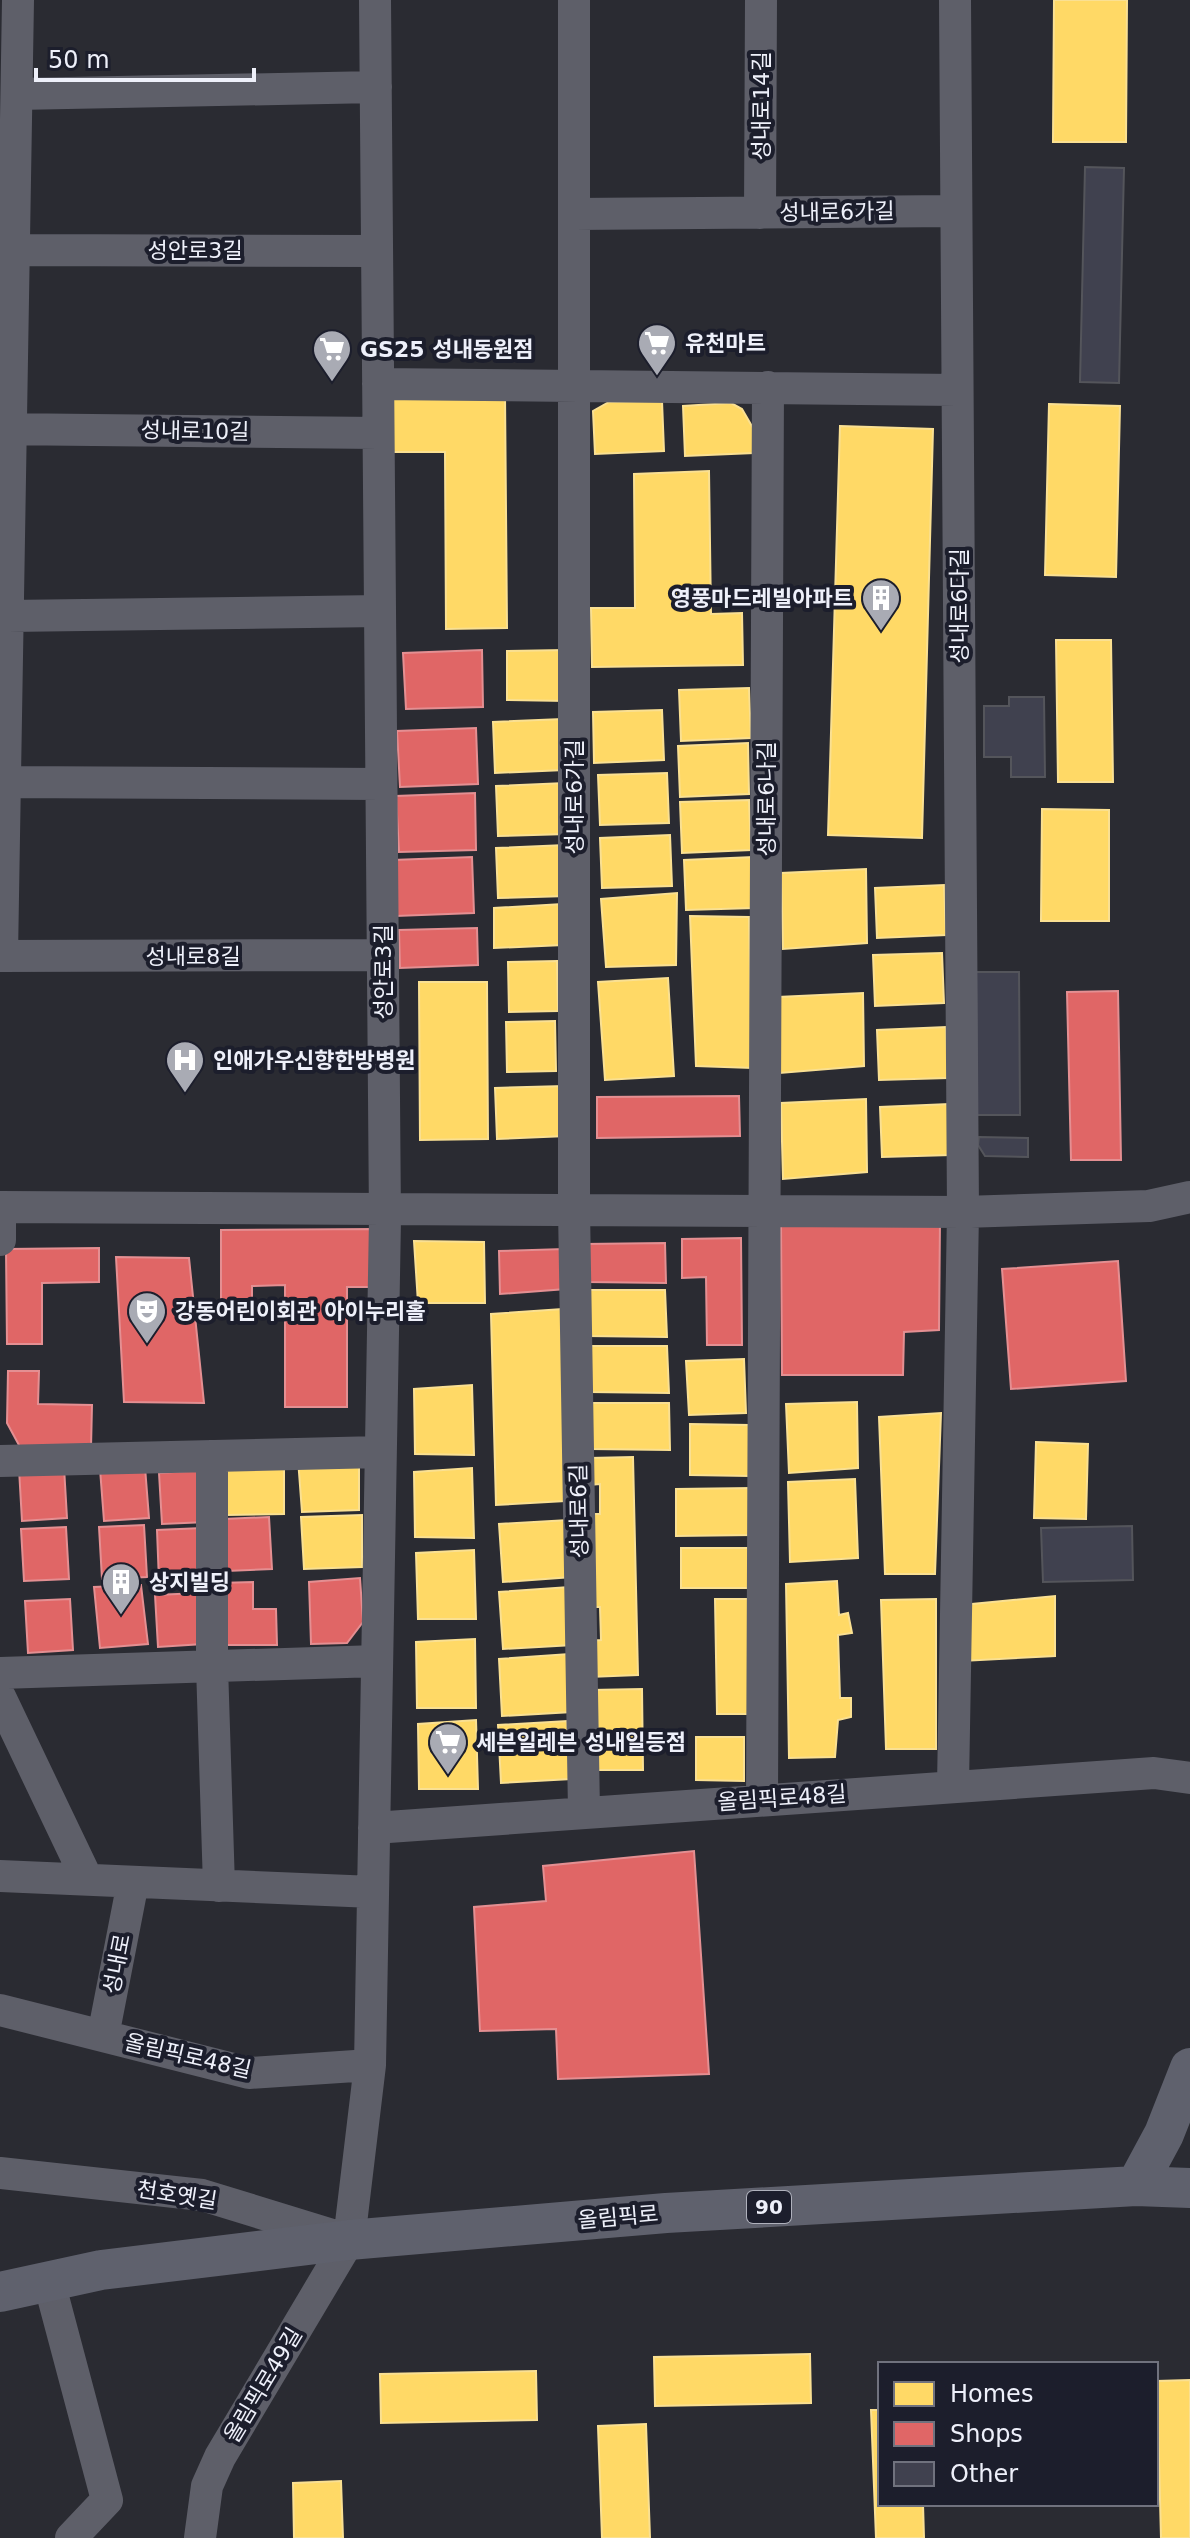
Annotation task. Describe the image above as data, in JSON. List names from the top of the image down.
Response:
{
  "streets": {
    "main road": ["90", "올림픽로"],
    "street": [
      "성내로14길",
      "성내로6가길",
      "성안로3길",
      "성내로10길",
      "성내로6다길",
      "성내로6나길",
      "성내로8길",
      "성내로6길",
      "올림픽로48길",
      "성내로",
      "천호옛길",
      "올림픽로49길"
    ]
  },
  "crossings": [
    ["성내로14길", "성내로6가길"],
    ["성내로6가길", "성내로6다길"],
    ["성내로6가길", "성내로6길"],
    ["성안로3길", "성내로10길"],
    ["성안로3길", "성내로8길"],
    ["성내로10길", "성내로8길"],
    ["성내로6길", "올림픽로48길"],
    ["올림픽로48길", "성내로"],
    ["천호옛길", "올림픽로"],
    ["천호옛길", "올림픽로49길"],
    ["올림픽로", "올림픽로49길"]
  ],
  "places": {
    "supermarket": ["유천마트", "GS25 성내동원점", "세븐일레븐 성내일등점"],
    "building": ["영풍마드레빌아파트", "상지빌딩"],
    "hospital": ["인애가우신향한방병원"],
    "theatre": ["강동어린이회관 아이누리홀"]
  },
  "legend": ["Homes", "Shops", "Other"],
  "scale_bar": "50 m"
}
